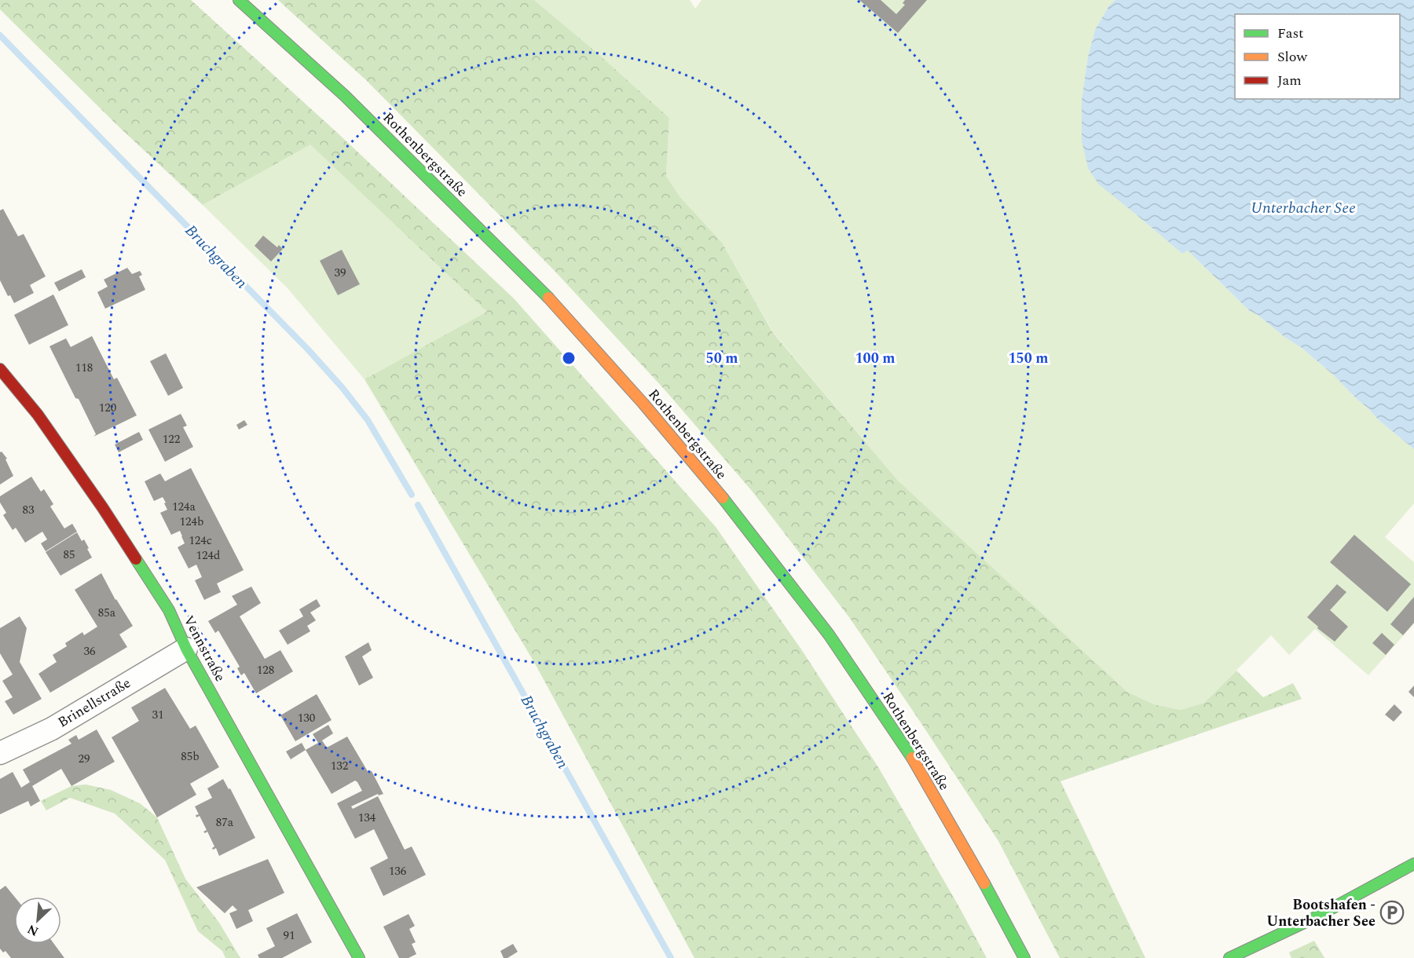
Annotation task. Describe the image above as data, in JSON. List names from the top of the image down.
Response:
{
  "streets": {
    "main road": ["Rothenbergstraße", "Vennstraße"],
    "street": ["Brinellstraße"]
  },
  "crossings": [
    ["Vennstraße", "Brinellstraße"]
  ],
  "water": ["Unterbacher See", "Bruchgraben"],
  "places": {
    "parking": ["Bootshafen - Unterbacher See"]
  },
  "house_numbers": [
    "39",
    "118",
    "120",
    "122",
    "124a",
    "83",
    "124b",
    "124c",
    "85",
    "124d",
    "85a",
    "36",
    "128",
    "31",
    "130",
    "85b",
    "29",
    "132",
    "134",
    "87a",
    "136",
    "91"
  ],
  "legend": ["Fast", "Slow", "Jam"],
  "north": "bottom left",
  "rings": ["50 m", "100 m", "150 m"]
}
